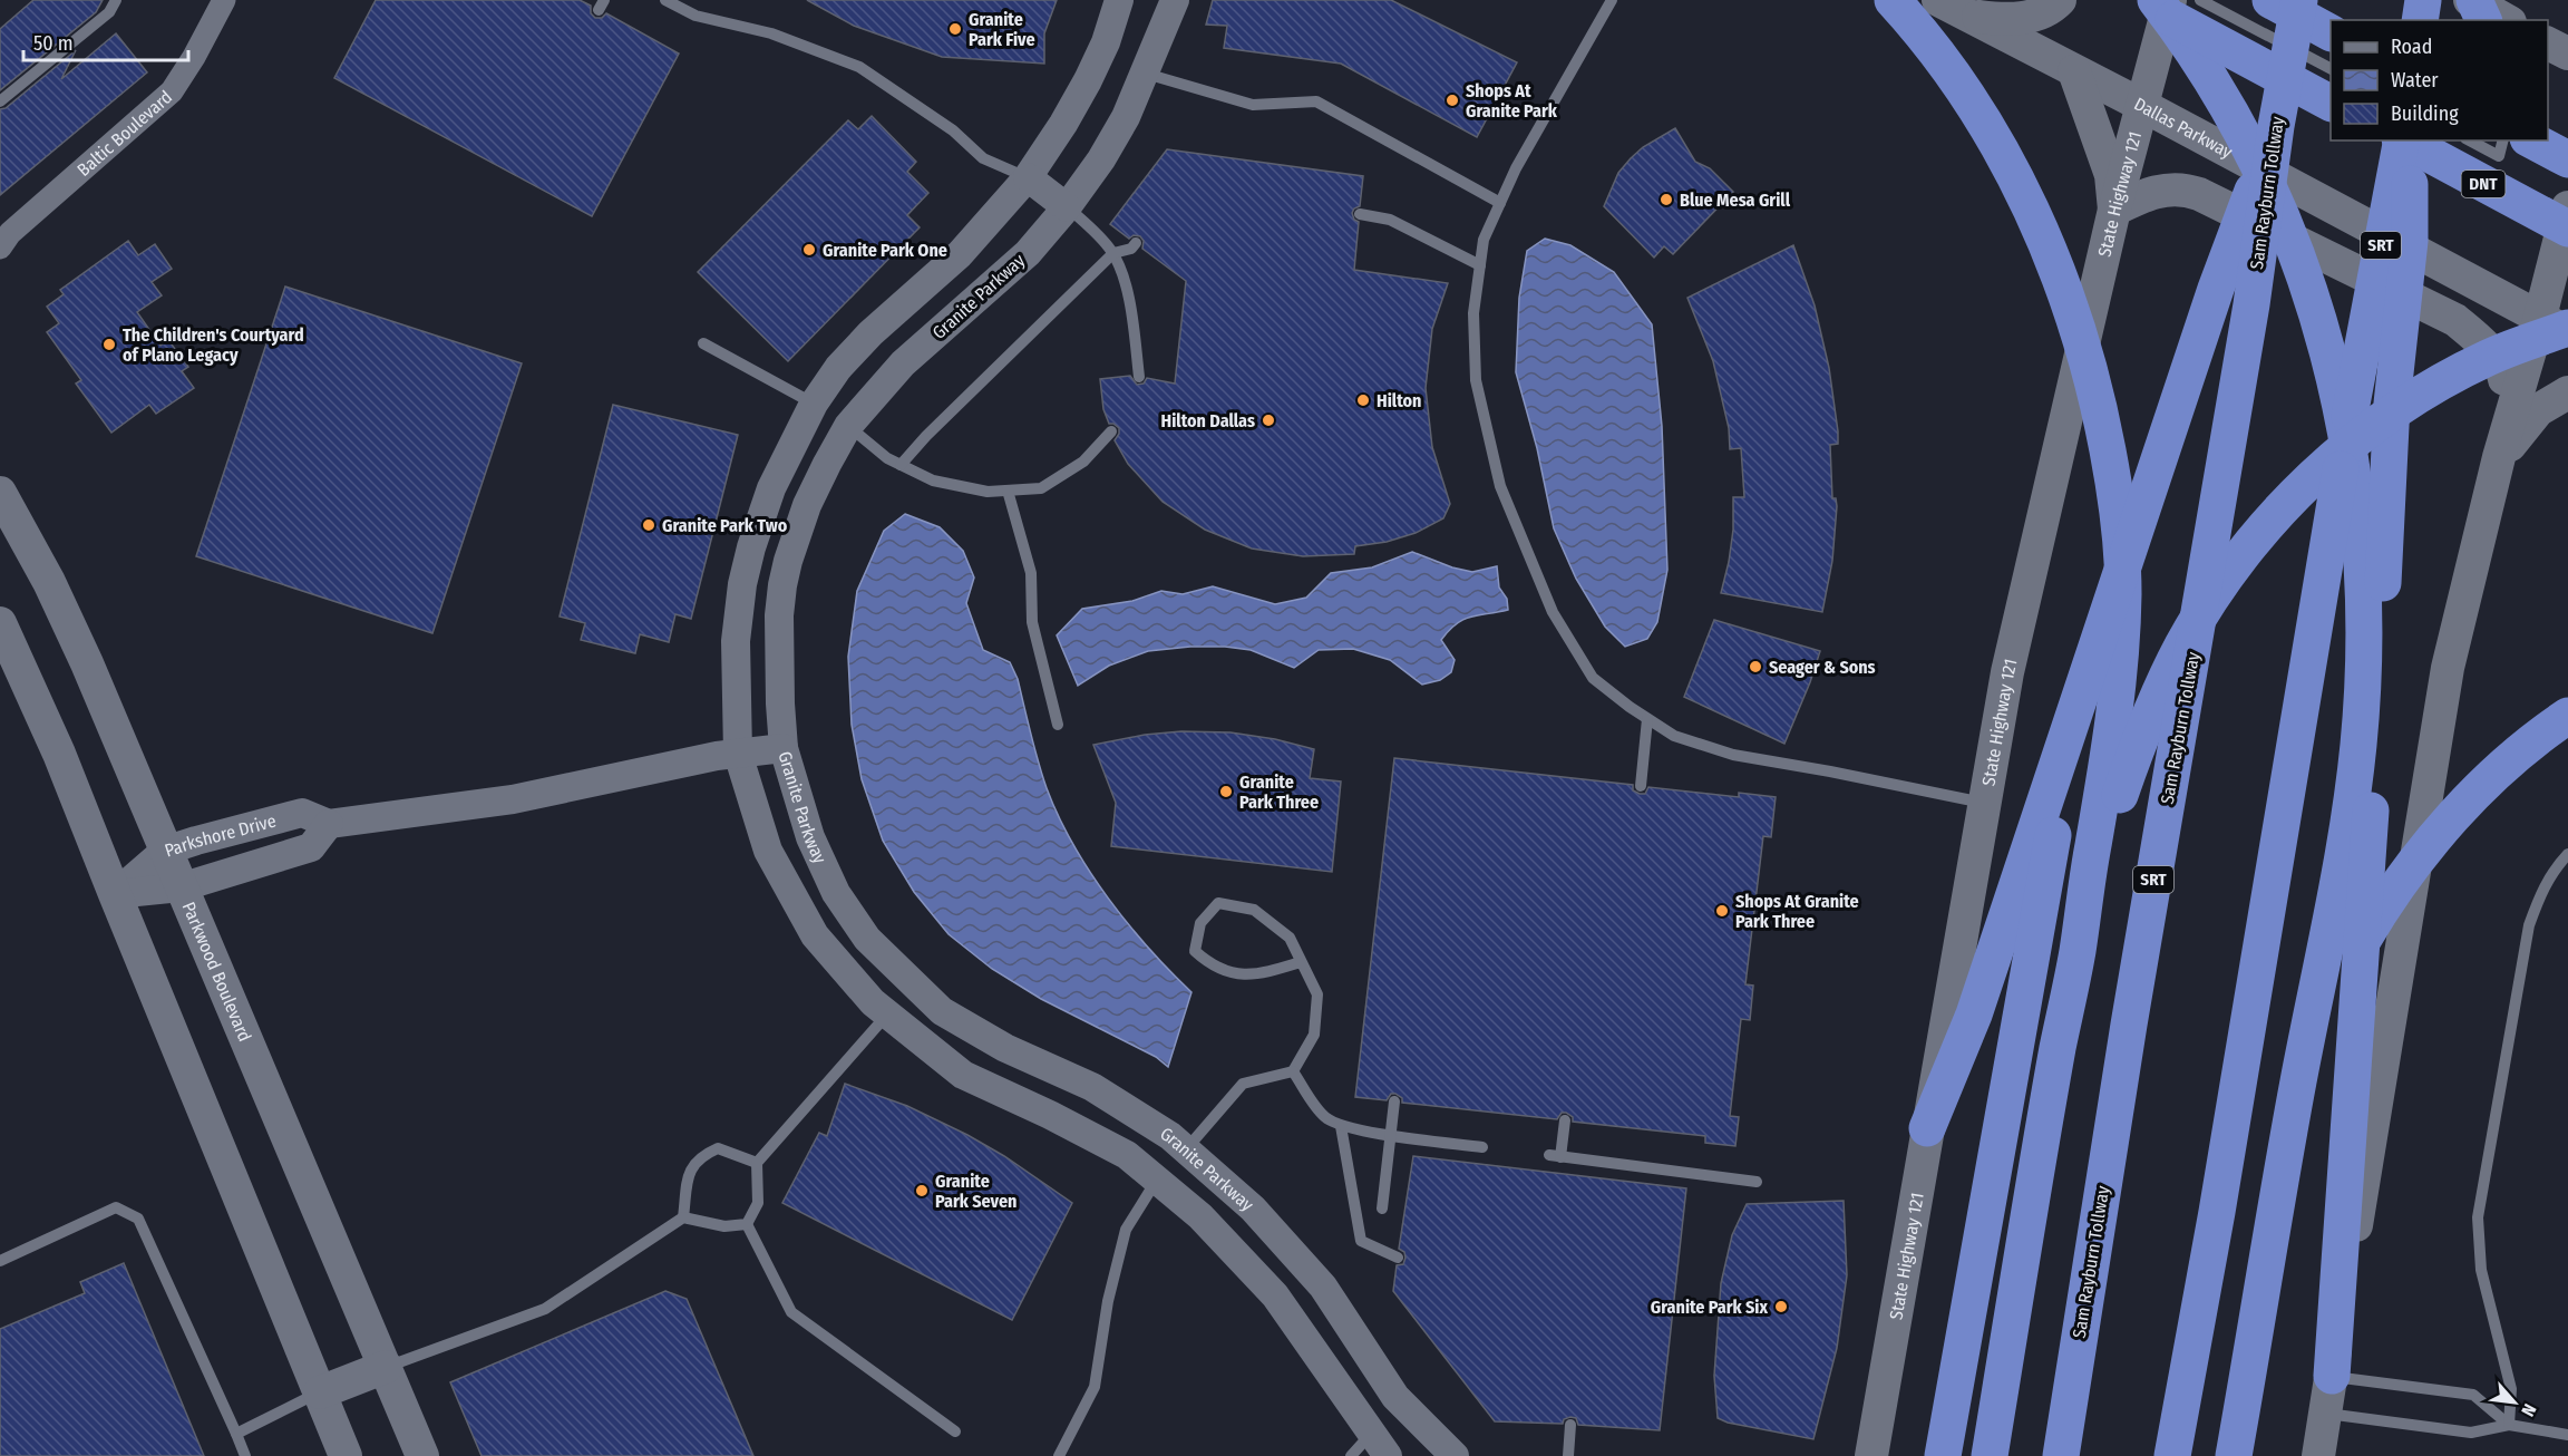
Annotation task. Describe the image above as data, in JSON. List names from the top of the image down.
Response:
{
  "streets": {
    "highway": ["DNT", "Sam Rayburn Tollway", "SRT"],
    "main road": ["Dallas Parkway", "State Highway 121", "Parkwood Boulevard"],
    "street": ["Baltic Boulevard", "Granite Parkway", "Parkshore Drive"]
  },
  "crossings": [
    ["Dallas Parkway", "State Highway 121"],
    ["Granite Parkway", "Parkshore Drive"],
    ["Parkshore Drive", "Parkwood Boulevard"]
  ],
  "places": [
    "Granite Park Five",
    "Shops At Granite Park",
    "Blue Mesa Grill",
    "Granite Park One",
    "The Children's Courtyard of Plano Legacy",
    "Hilton",
    "Hilton Dallas",
    "Granite Park Two",
    "Seager & Sons",
    "Granite Park Three",
    "Shops At Granite Park Three",
    "Granite Park Seven",
    "Granite Park Six"
  ],
  "legend": ["Road", "Water", "Building"],
  "scale_bar": "50 m",
  "north": "bottom right"
}
